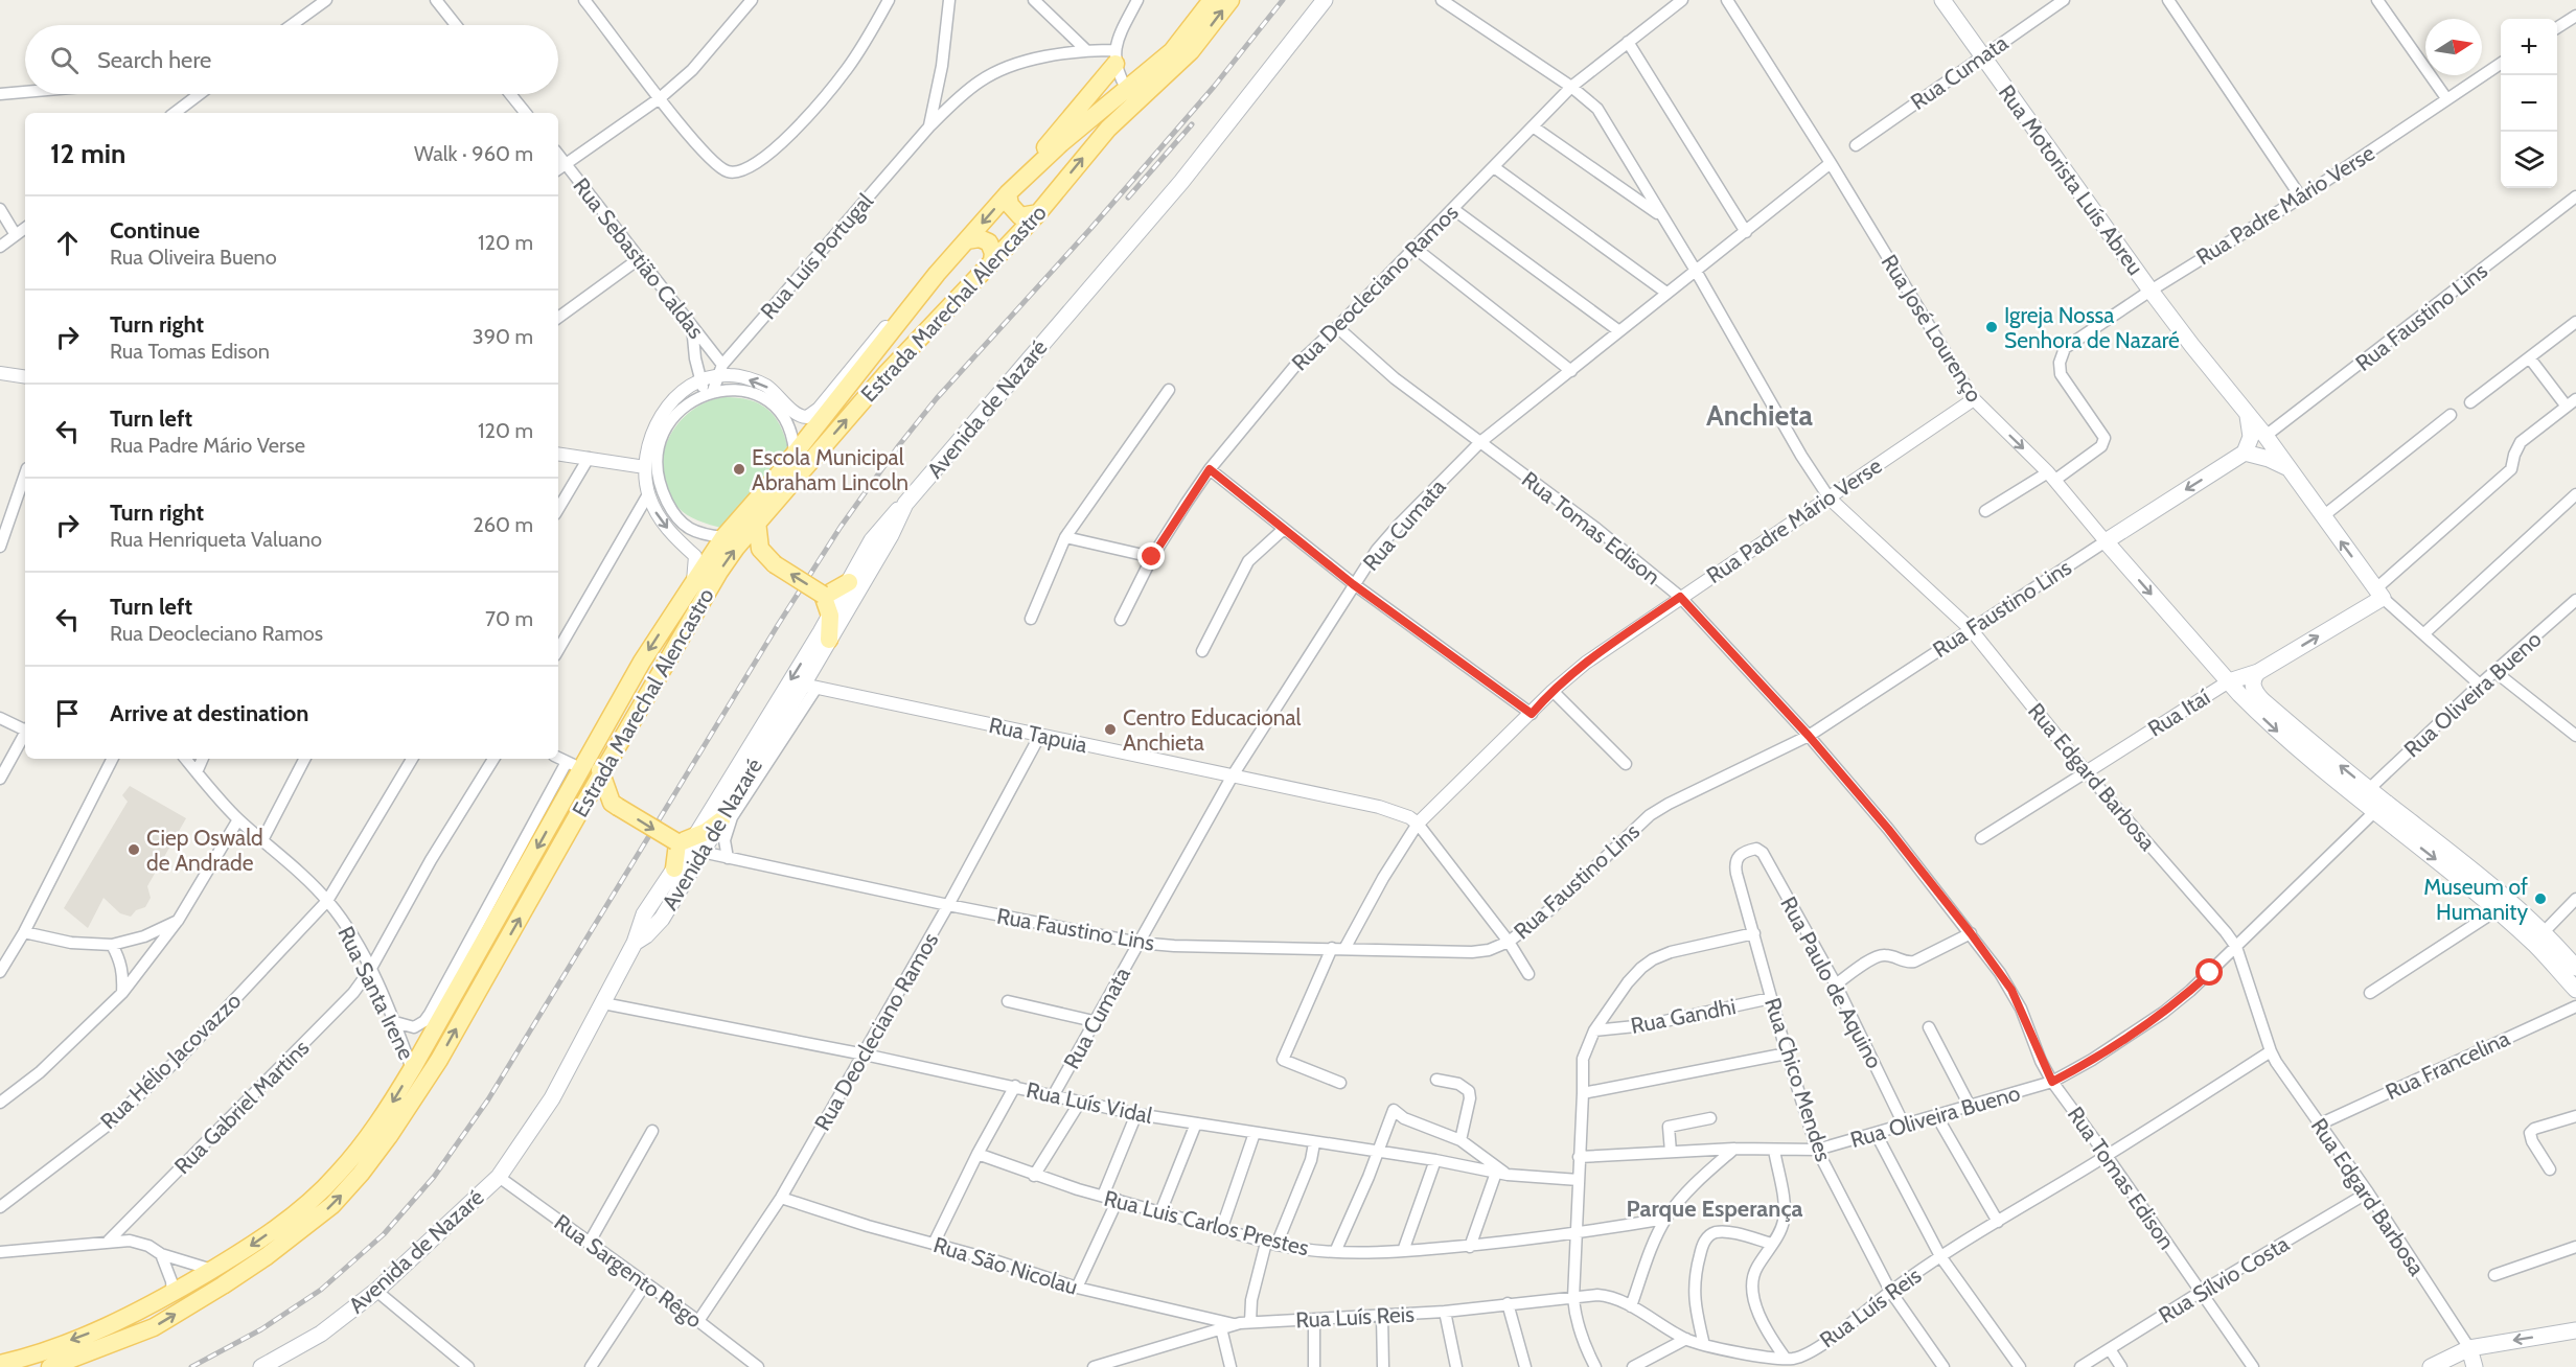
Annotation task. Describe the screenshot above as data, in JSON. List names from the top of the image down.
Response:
{
  "streets": {
    "main road": [
      "Rua Motorista Luís Abreu",
      "Estrada Marechal Alencastro",
      "Rua Faustino Lins",
      "Rua José Lourenço",
      "Avenida de Nazaré",
      "Rua Itaí",
      "Rua Edgard Barbosa"
    ],
    "street": [
      "Rua Cumata",
      "Rua Padre Mário Verse",
      "Rua Luís Portugal",
      "Rua Sebastião Caldas",
      "Rua Deocleciano Ramos",
      "Rua Tomas Edison",
      "Rua Oliveira Bueno",
      "Rua Tapuia",
      "Rua Paulo de Aquino",
      "Rua Santa Irene",
      "Rua Gandhi",
      "Rua Hélio Jacovazzo",
      "Rua Francelina",
      "Rua Chico Mendes",
      "Rua Luís Vidal",
      "Rua Gabriel Martins",
      "Rua Luis Carlos Prestes",
      "Rua São Nicolau",
      "Rua Sargento Rêgo",
      "Rua Sílvio Costa",
      "Rua Luís Reis"
    ]
  },
  "crossings": [
    ["Rua Cumata", "Rua Motorista Luís Abreu"],
    ["Rua Cumata", "Rua Faustino Lins"],
    ["Rua Cumata", "Rua José Lourenço"],
    ["Rua Cumata", "Rua Tomas Edison"],
    ["Rua Cumata", "Rua Tapuia"],
    ["Rua Cumata", "Rua Edgard Barbosa"],
    ["Rua Cumata", "Rua Luís Vidal"],
    ["Rua Motorista Luís Abreu", "Rua Padre Mário Verse"],
    ["Rua Motorista Luís Abreu", "Rua Faustino Lins"],
    ["Rua Motorista Luís Abreu", "Rua Itaí"],
    ["Rua Padre Mário Verse", "Rua Faustino Lins"],
    ["Rua Padre Mário Verse", "Rua José Lourenço"],
    ["Rua Padre Mário Verse", "Rua Tomas Edison"],
    ["Rua Padre Mário Verse", "Rua Tapuia"],
    ["Rua Padre Mário Verse", "Rua Edgard Barbosa"],
    ["Rua Luís Portugal", "Rua Sebastião Caldas"],
    ["Rua Luís Portugal", "Estrada Marechal Alencastro"],
    ["Rua Sebastião Caldas", "Estrada Marechal Alencastro"],
    ["Rua Deocleciano Ramos", "Rua Faustino Lins"],
    ["Rua Deocleciano Ramos", "Rua Tomas Edison"],
    ["Rua Deocleciano Ramos", "Rua Tapuia"],
    ["Rua Deocleciano Ramos", "Rua Edgard Barbosa"],
    ["Rua Deocleciano Ramos", "Rua Luís Vidal"],
    ["Rua Deocleciano Ramos", "Rua São Nicolau"],
    ["Rua Deocleciano Ramos", "Rua Sargento Rêgo"],
    ["Estrada Marechal Alencastro", "Rua Santa Irene"],
    ["Rua Faustino Lins", "Rua José Lourenço"],
    ["Rua Faustino Lins", "Avenida de Nazaré"],
    ["Rua Faustino Lins", "Rua Tomas Edison"],
    ["Rua Faustino Lins", "Rua Edgard Barbosa"],
    ["Rua José Lourenço", "Rua Oliveira Bueno"],
    ["Rua José Lourenço", "Rua Itaí"],
    ["Avenida de Nazaré", "Rua Tapuia"],
    ["Avenida de Nazaré", "Rua Luís Vidal"],
    ["Avenida de Nazaré", "Rua Sargento Rêgo"],
    ["Rua Tomas Edison", "Rua Oliveira Bueno"],
    ["Rua Tomas Edison", "Rua Sílvio Costa"],
    ["Rua Tomas Edison", "Rua Luís Reis"],
    ["Rua Oliveira Bueno", "Rua Edgard Barbosa"],
    ["Rua Oliveira Bueno", "Rua Paulo de Aquino"],
    ["Rua Oliveira Bueno", "Rua Chico Mendes"],
    ["Rua Itaí", "Rua Edgard Barbosa"],
    ["Rua Edgard Barbosa", "Rua Francelina"],
    ["Rua Edgard Barbosa", "Rua Sílvio Costa"],
    ["Rua Edgard Barbosa", "Rua Luís Reis"],
    ["Rua Paulo de Aquino", "Rua Chico Mendes"],
    ["Rua Santa Irene", "Rua Hélio Jacovazzo"],
    ["Rua Santa Irene", "Rua Gabriel Martins"],
    ["Rua Gandhi", "Rua Chico Mendes"],
    ["Rua Chico Mendes", "Rua Luís Reis"],
    ["Rua São Nicolau", "Rua Luís Reis"]
  ],
  "one_way": ["Rua José Lourenço"],
  "districts": ["Anchieta", "Parque Esperança"],
  "places": [
    "Igreja Nossa Senhora de Nazaré",
    "Escola Municipal Abraham Lincoln",
    "Centro Educacional Anchieta",
    "Ciep Oswald de Andrade",
    "Museum of Humanity"
  ],
  "north": "right",
  "page": {
    "map_buttons": ["+", "−"],
    "search": "Search here",
    "heading": ["12 min", "Walk · 960 m"],
    "list": [
      ["Continue", "Rua Oliveira Bueno", "120 m"],
      ["Turn right", "Rua Tomas Edison", "390 m"],
      ["Turn left", "Rua Padre Mário Verse", "120 m"],
      ["Turn right", "Rua Henriqueta Valuano", "260 m"],
      ["Turn left", "Rua Deocleciano Ramos", "70 m"],
      "Arrive at destination"
    ]
  }
}
